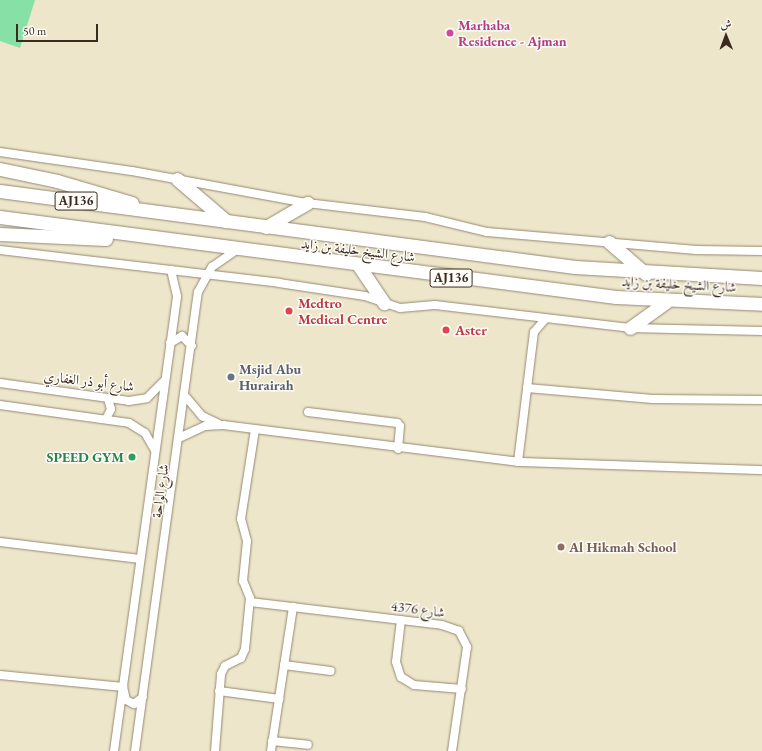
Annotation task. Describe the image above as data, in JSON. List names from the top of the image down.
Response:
{
  "streets": {
    "main road": ["AJ136", "شارع الشيخ خليفة بن زايد"],
    "street": ["شارع أبو ذر الغفاري", "شارع الواحة", "شارع 4376"]
  },
  "crossings": [
    ["شارع الشيخ خليفة بن زايد", "شارع الواحة"],
    ["شارع أبو ذر الغفاري", "شارع الواحة"]
  ],
  "places": [
    "Marhaba Residence - Ajman",
    "Medtro Medical Centre",
    "Aster",
    "Msjid Abu Hurairah",
    "SPEED GYM",
    "Al Hikmah School"
  ],
  "scale_bar": "50 m",
  "north": "top"
}
